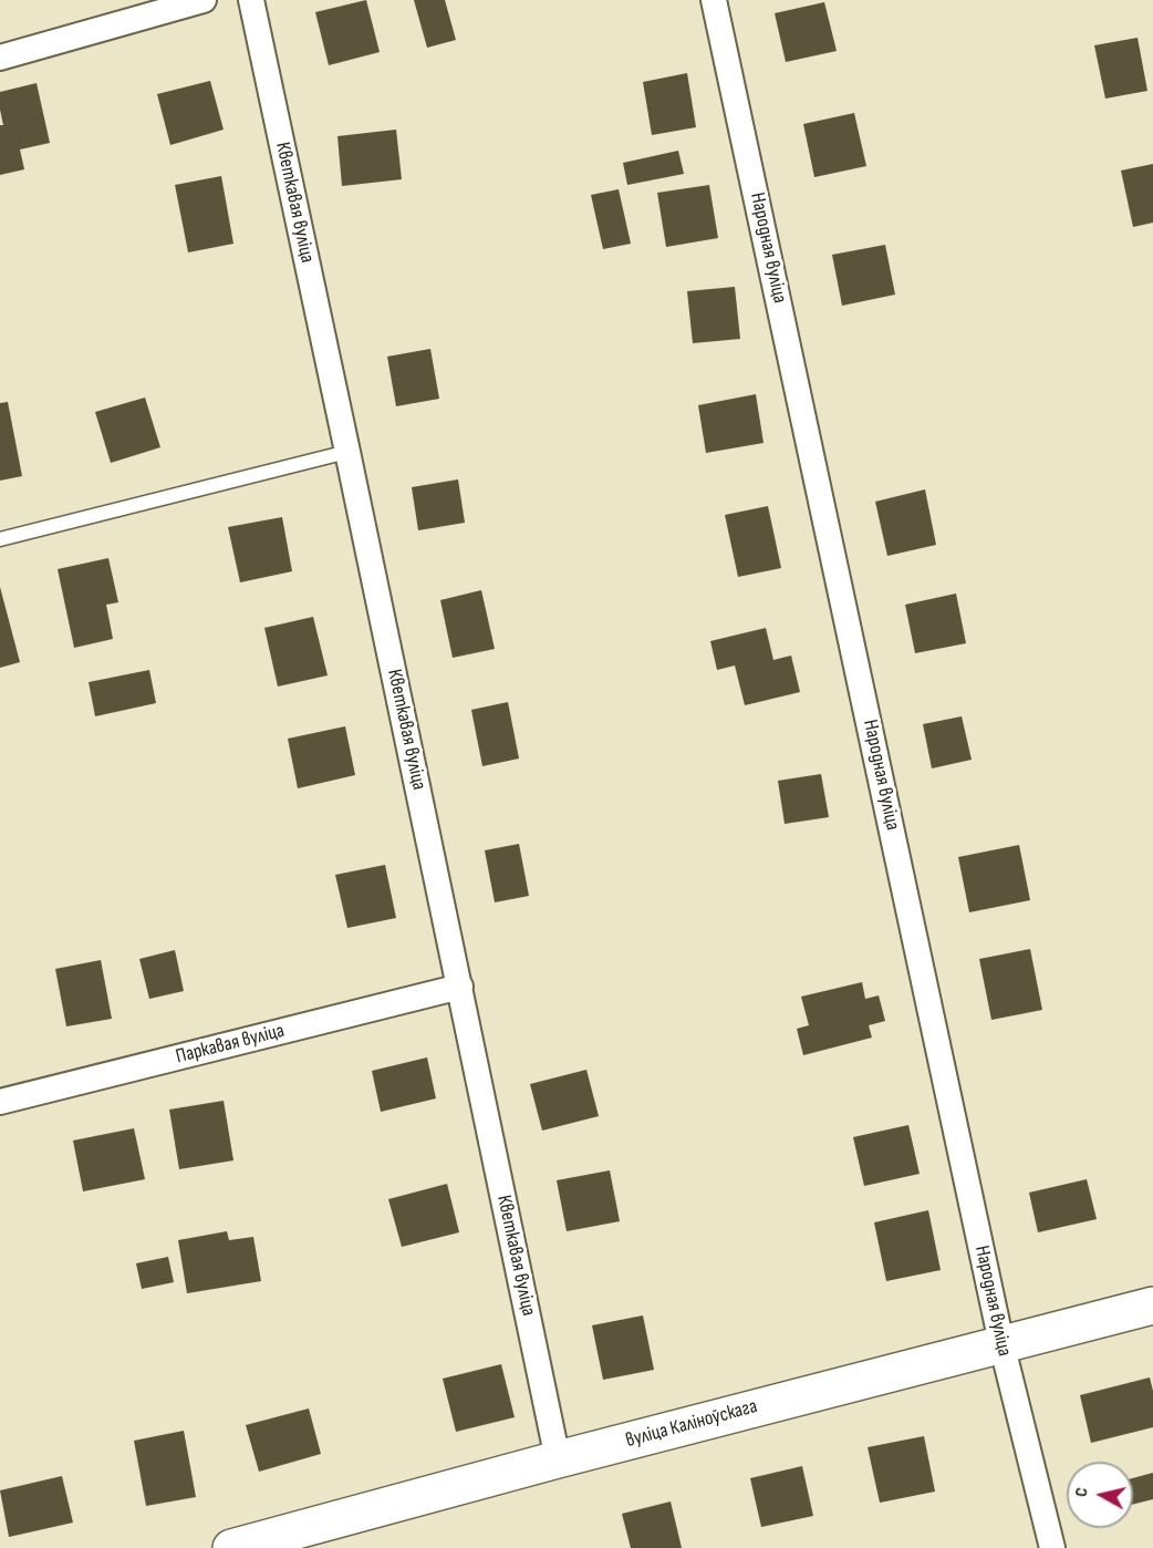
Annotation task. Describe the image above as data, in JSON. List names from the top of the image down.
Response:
{
  "streets": {
    "street": [
      "Кветкавая вуліца",
      "Народная вуліца",
      "Паркавая вуліца",
      "вуліца Каліноўскага"
    ]
  },
  "crossings": [
    ["Кветкавая вуліца", "Паркавая вуліца"],
    ["Кветкавая вуліца", "вуліца Каліноўскага"],
    ["Народная вуліца", "вуліца Каліноўскага"]
  ],
  "north": "left"
}
